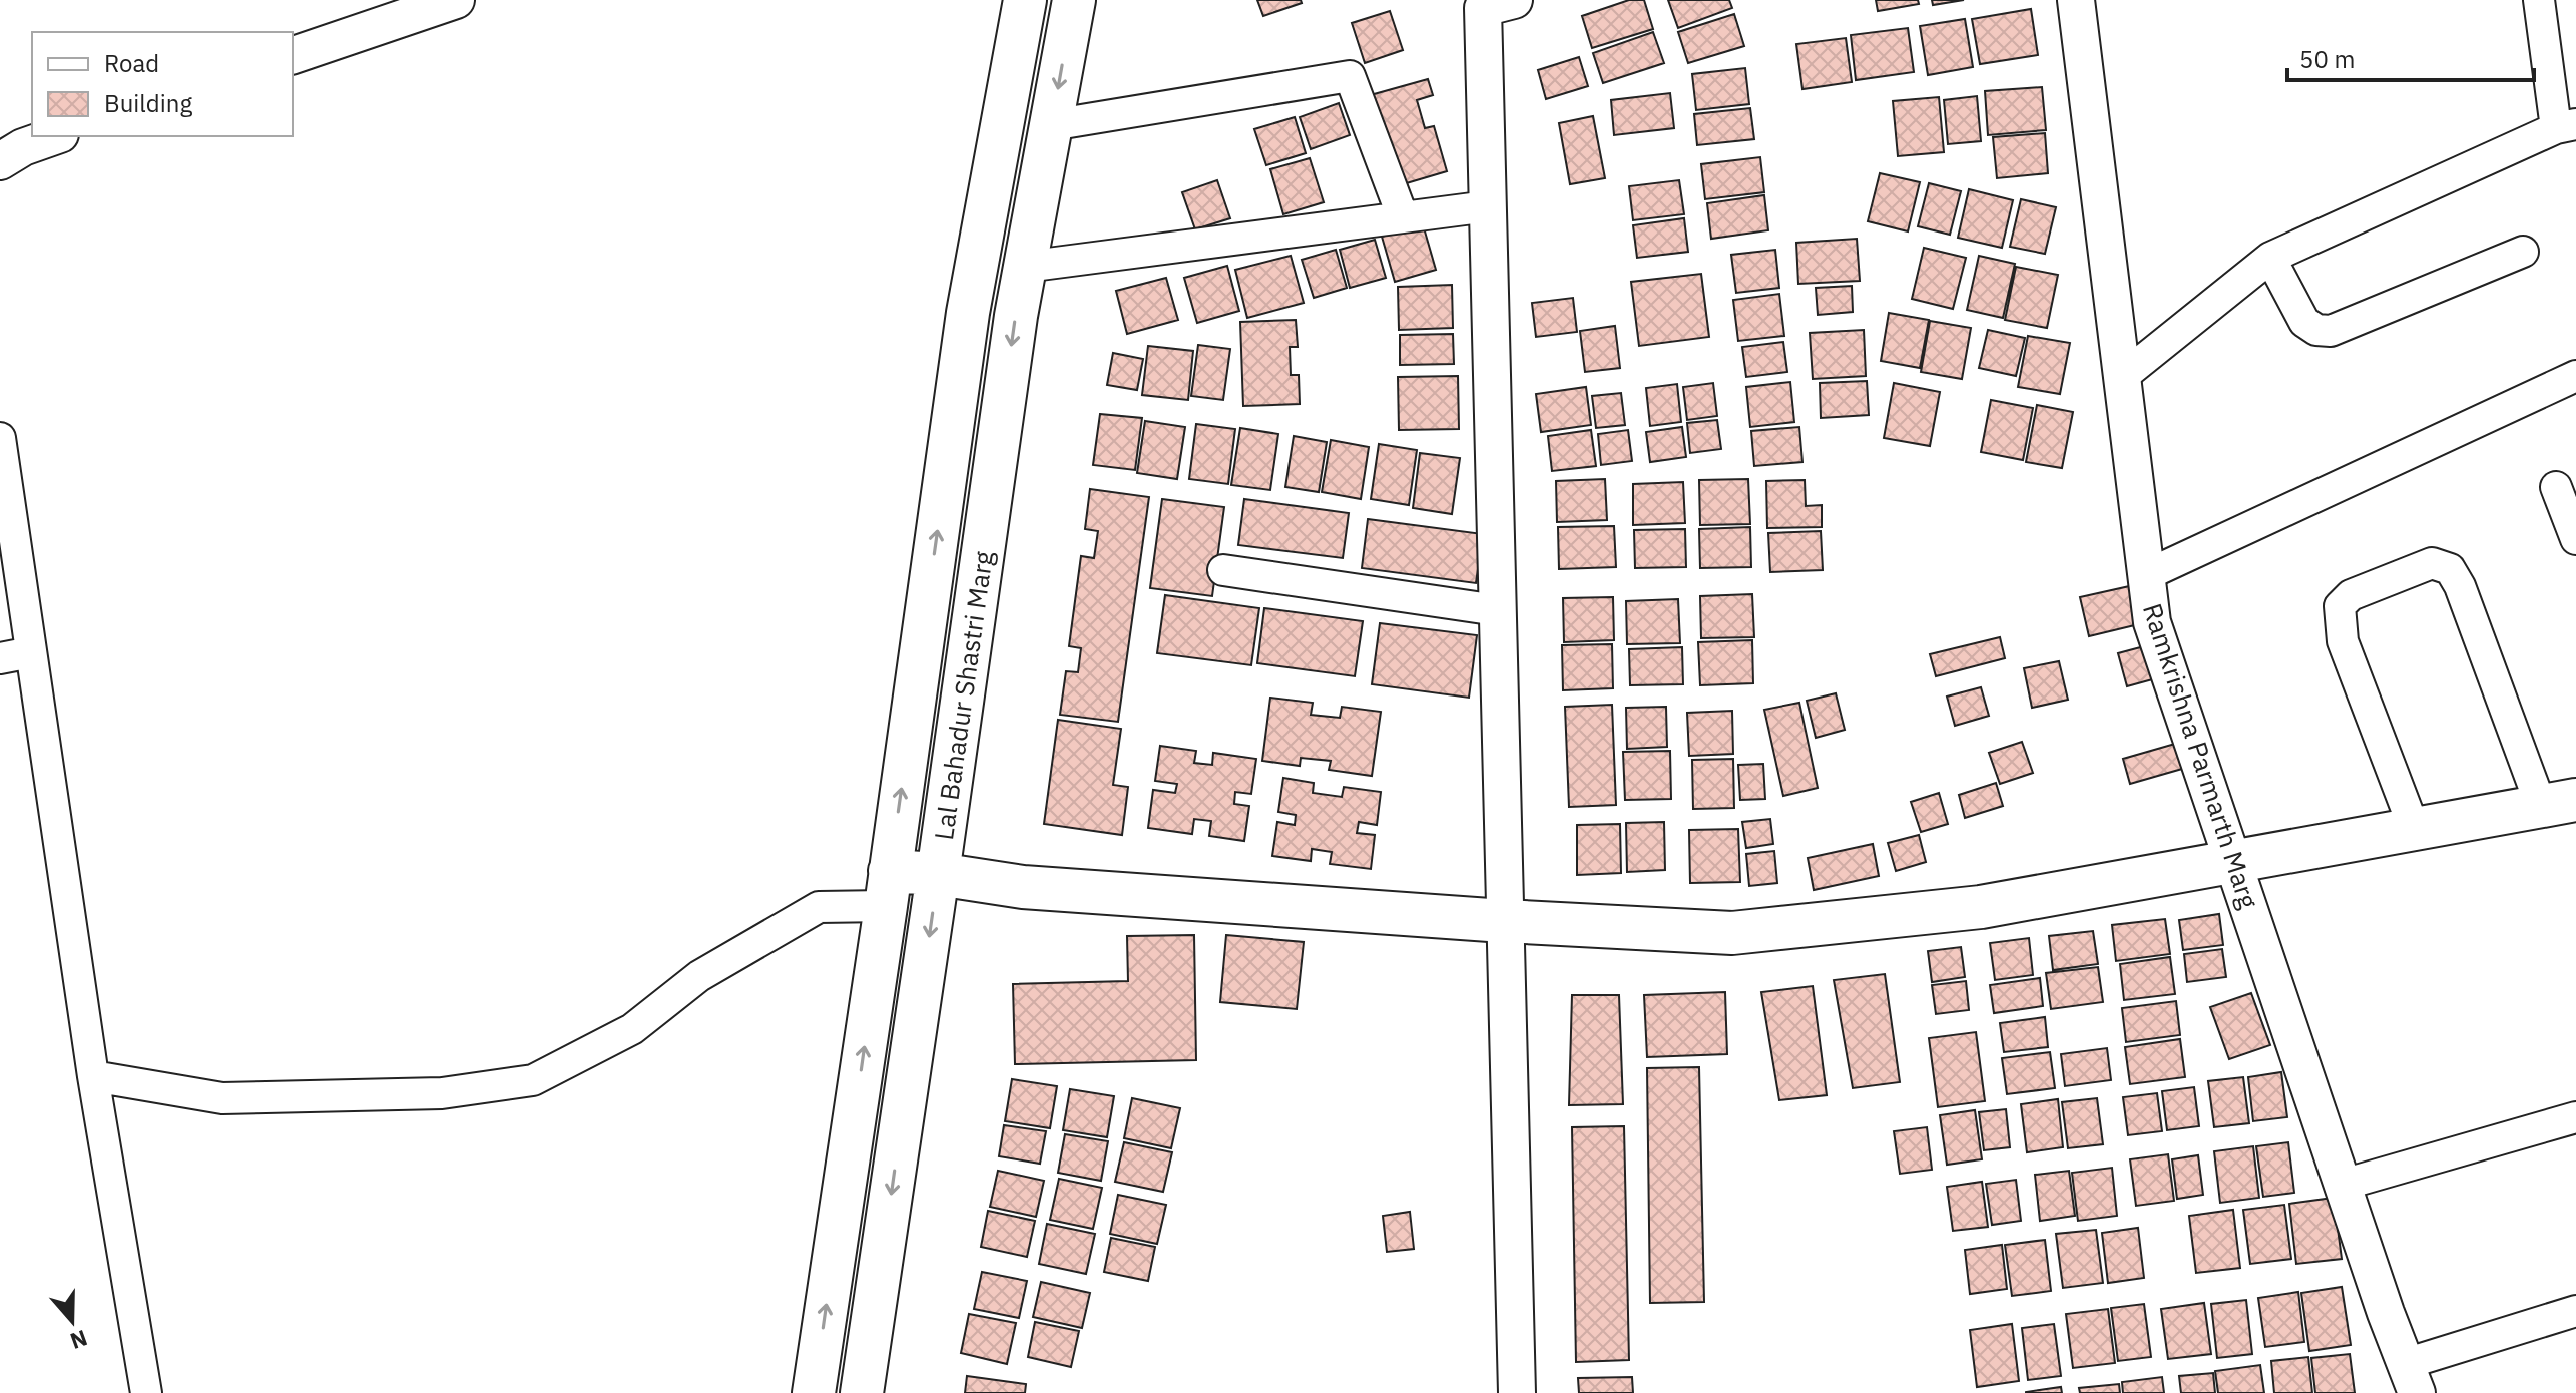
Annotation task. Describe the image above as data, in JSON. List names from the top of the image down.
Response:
{
  "streets": {
    "main road": ["Lal Bahadur Shastri Marg"],
    "street": ["Ramkrishna Parmarth Marg"]
  },
  "legend": ["Road", "Building"],
  "scale_bar": "50 m",
  "north": "bottom"
}
